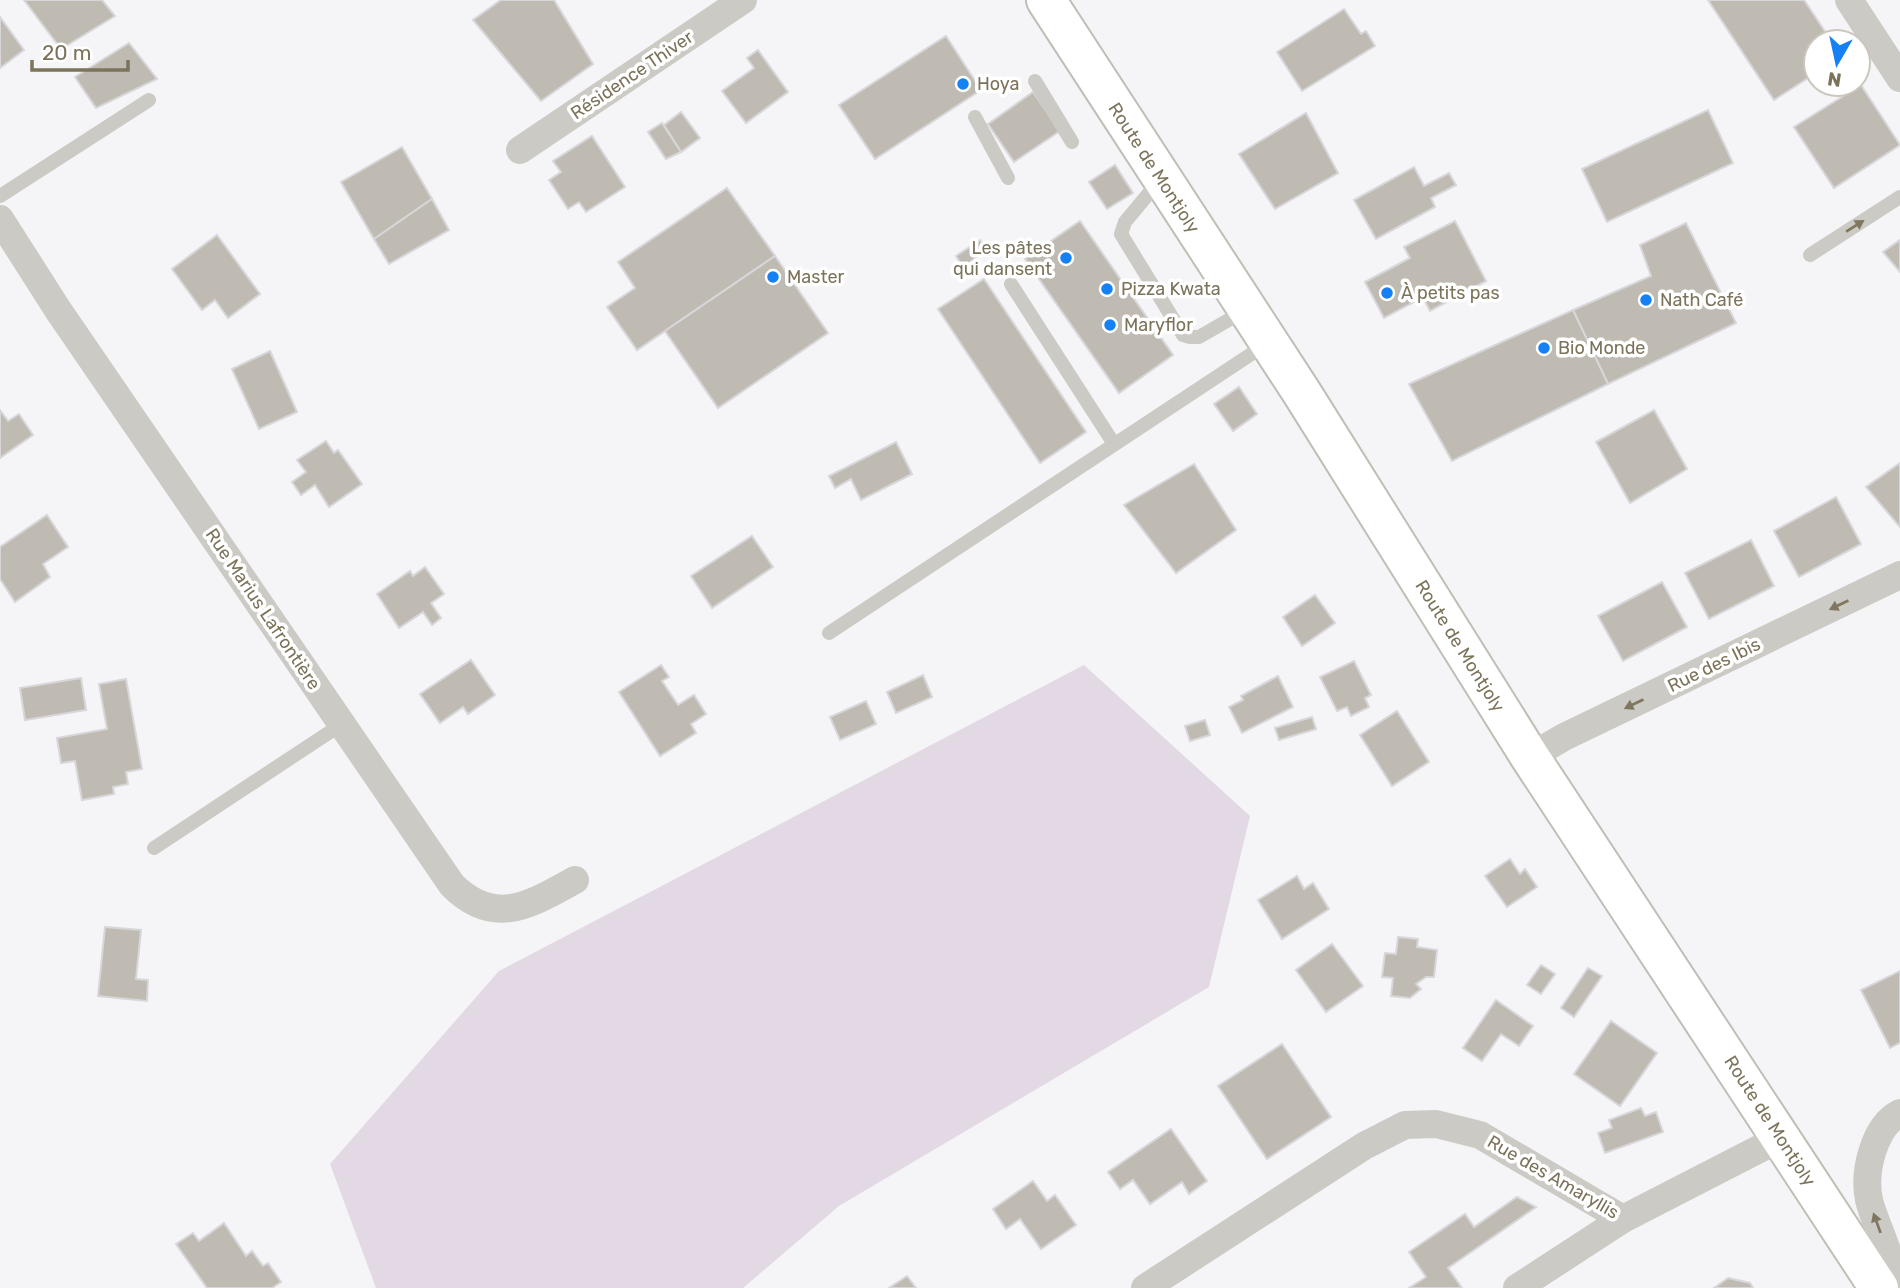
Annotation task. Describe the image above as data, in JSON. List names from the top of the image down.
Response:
{
  "streets": {
    "main road": ["Route de Montjoly"],
    "street": [
      "Résidence Thiver",
      "Rue Marius Lafrontière",
      "Rue des Ibis",
      "Rue des Amaryllis"
    ]
  },
  "crossings": [
    ["Route de Montjoly", "Rue des Ibis"],
    ["Route de Montjoly", "Rue des Amaryllis"]
  ],
  "one_way": ["Rue des Ibis"],
  "places": [
    "Hoya",
    "Les pâtes qui dansent",
    "Master",
    "Pizza Kwata",
    "À petits pas",
    "Nath Café",
    "Maryflor",
    "Bio Monde"
  ],
  "scale_bar": "20 m",
  "north": "bottom"
}
